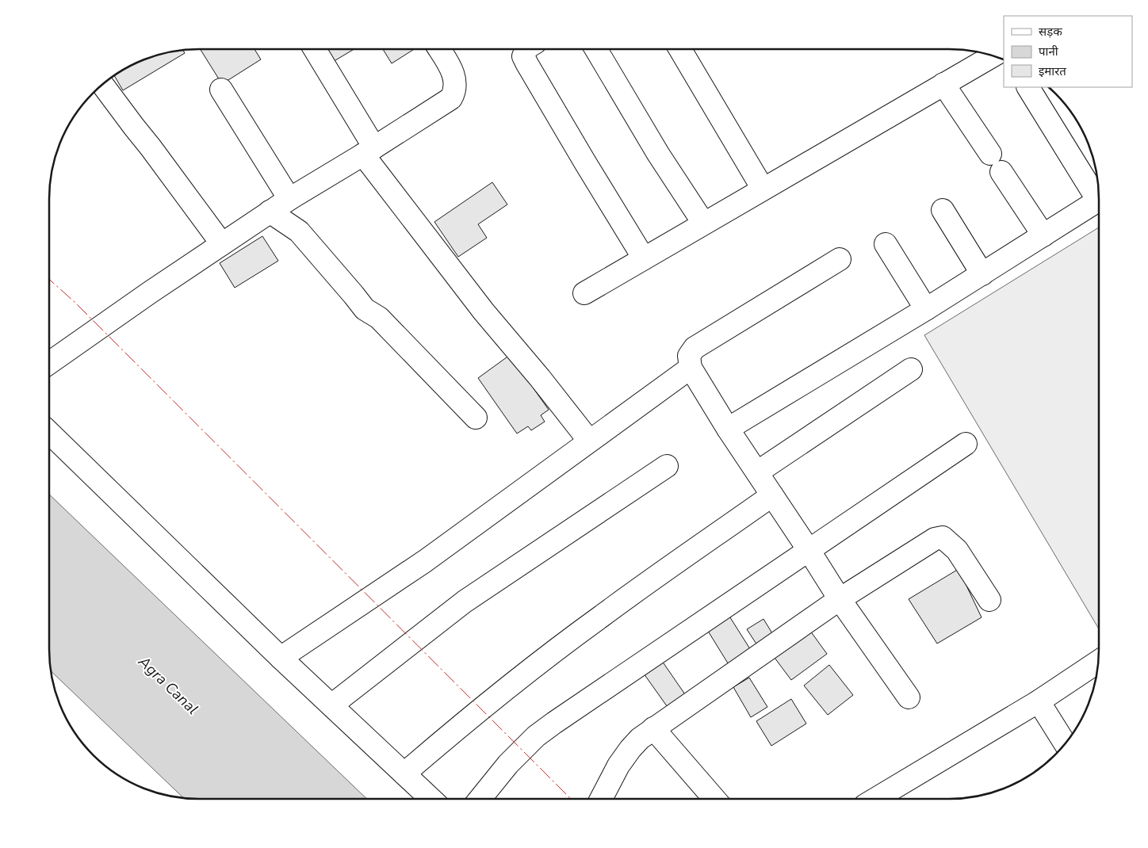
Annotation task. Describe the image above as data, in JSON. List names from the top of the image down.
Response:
{
  "water": ["Agra Canal"],
  "legend": ["सड़क", "पानी", "इमारत"]
}
